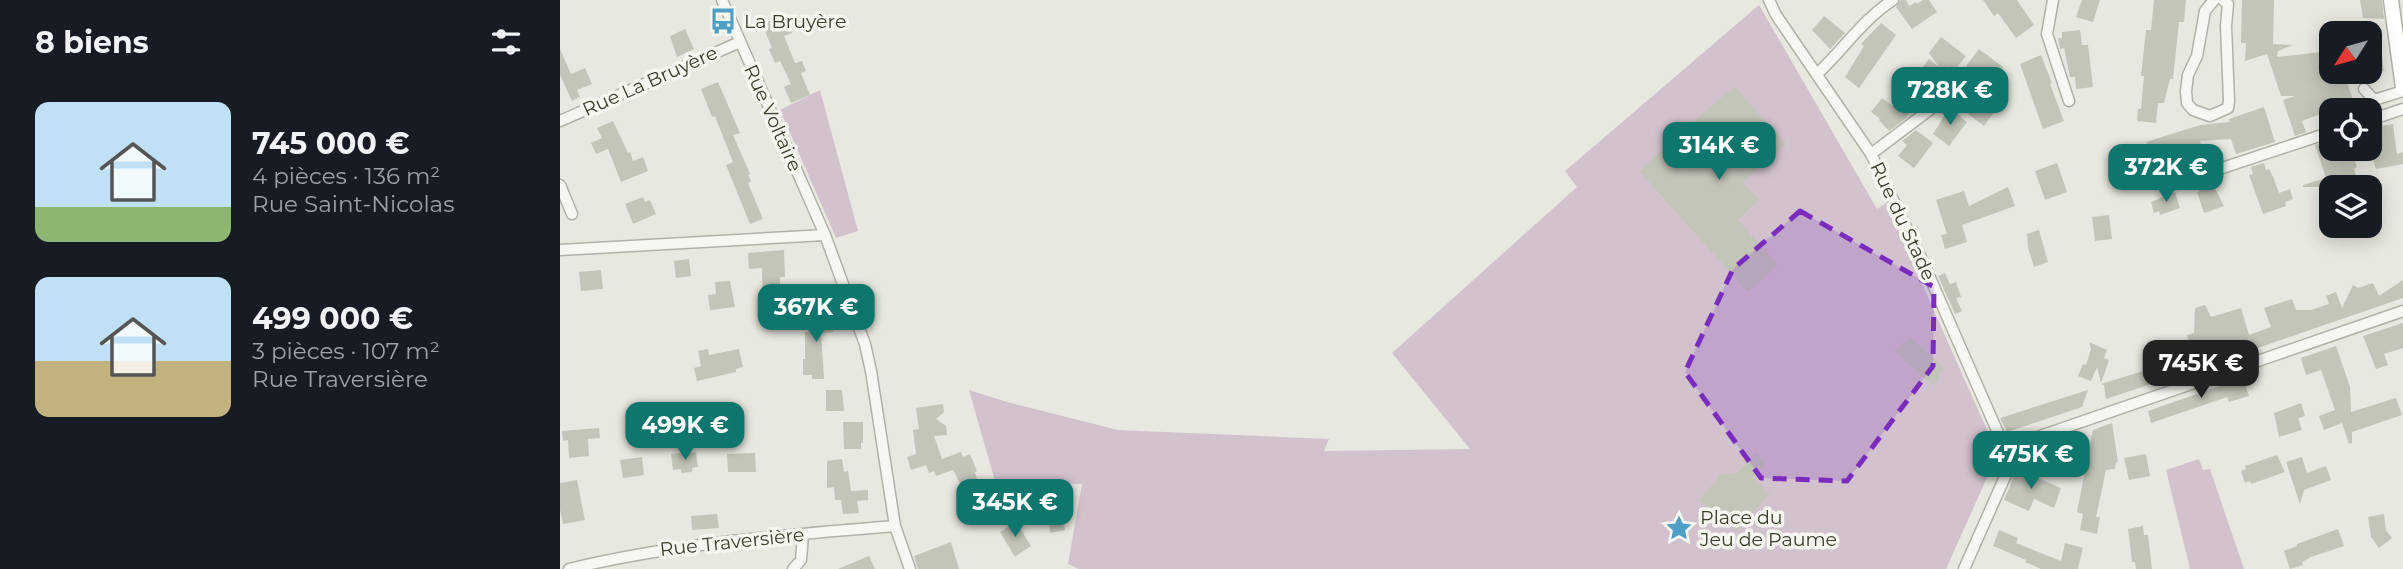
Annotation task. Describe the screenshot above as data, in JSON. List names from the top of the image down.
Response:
{
  "streets": {
    "street": [
      "Rue La Bruyère",
      "Rue Voltaire",
      "Rue du Stade",
      "Rue Traversière"
    ]
  },
  "crossings": [
    ["Rue La Bruyère", "Rue Voltaire"],
    ["Rue Voltaire", "Rue Traversière"]
  ],
  "places": {
    "bus stop": ["La Bruyère"],
    "place": ["Place du Jeu de Paume"]
  },
  "north": "bottom left",
  "page": {
    "heading": "8 biens",
    "price": [
      "728K €",
      "314K €",
      "372K €",
      "367K €",
      "745K €",
      "499K €",
      "475K €",
      "345K €"
    ],
    "list": [
      {
        "name": "745 000 €",
        "note": "4 pièces · 136 m² · Rue Saint-Nicolas"
      },
      {
        "name": "499 000 €",
        "note": "3 pièces · 107 m² · Rue Traversière"
      }
    ]
  }
}
